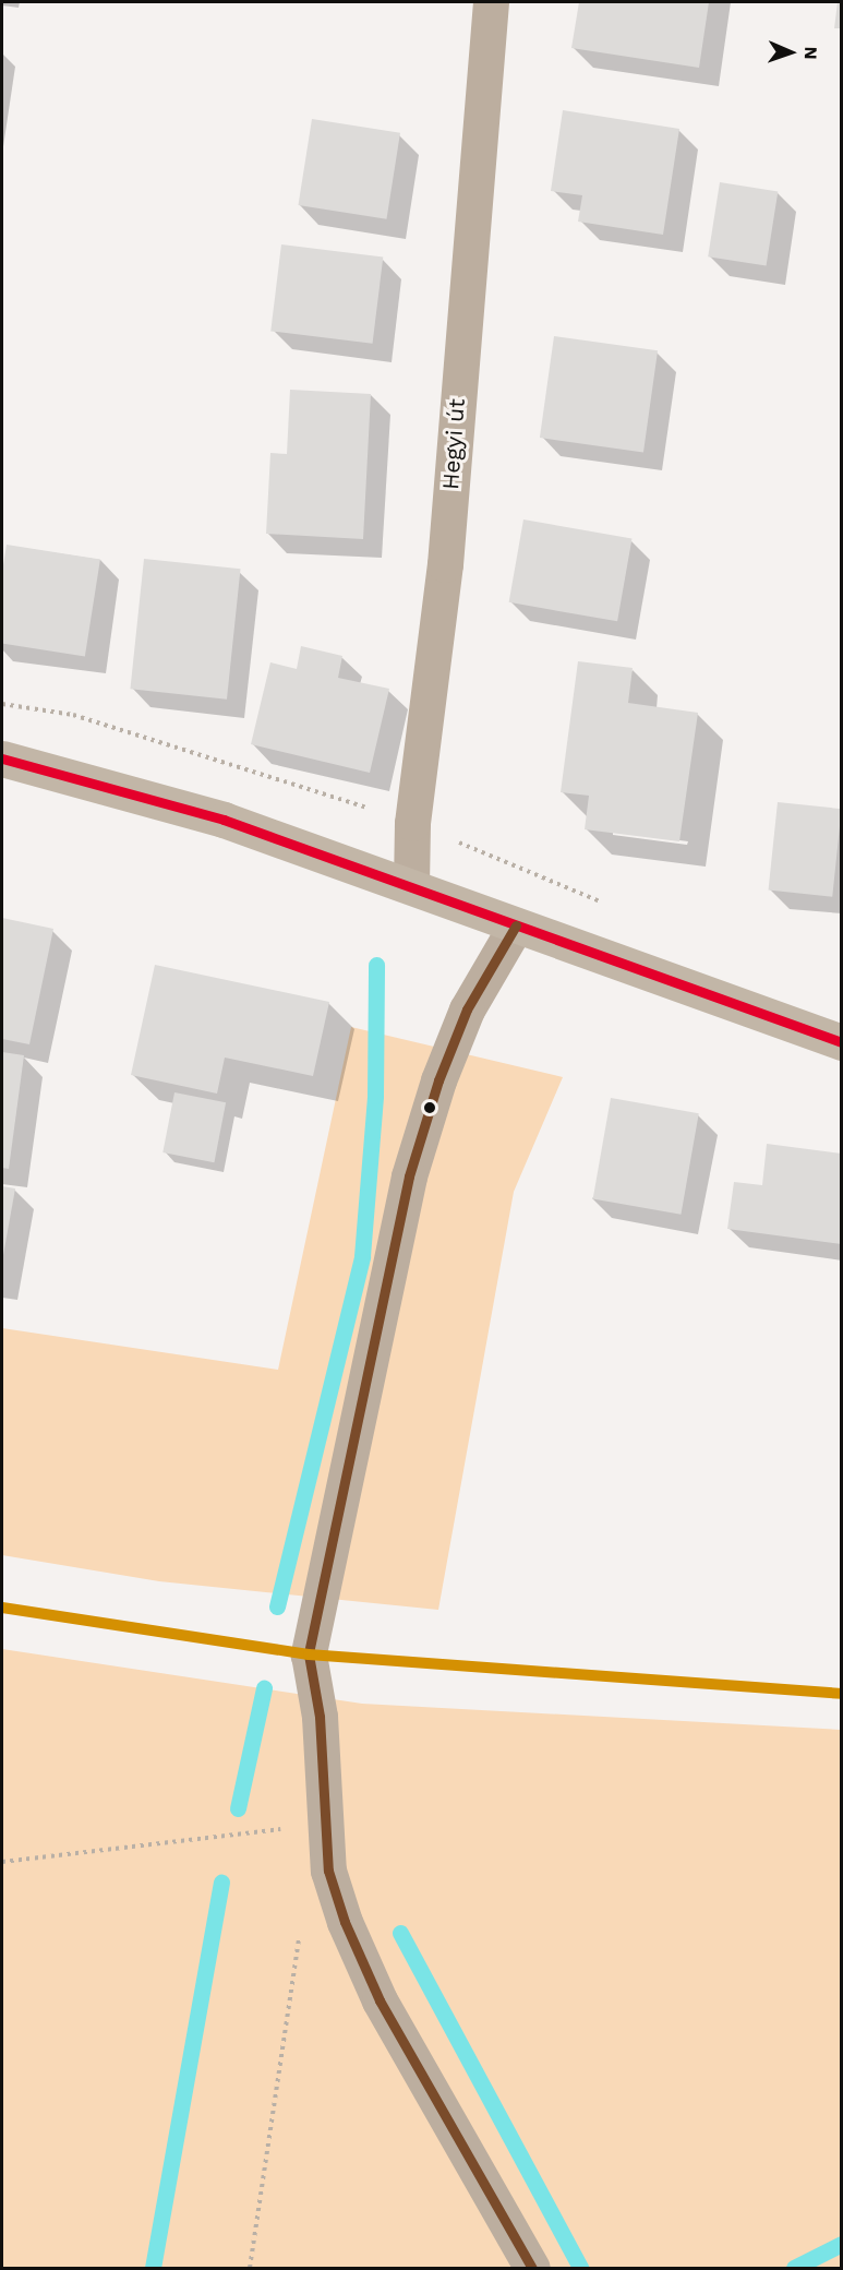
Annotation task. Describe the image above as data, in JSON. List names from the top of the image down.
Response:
{
  "streets": {
    "street": ["Hegyi út"]
  },
  "north": "right"
}
